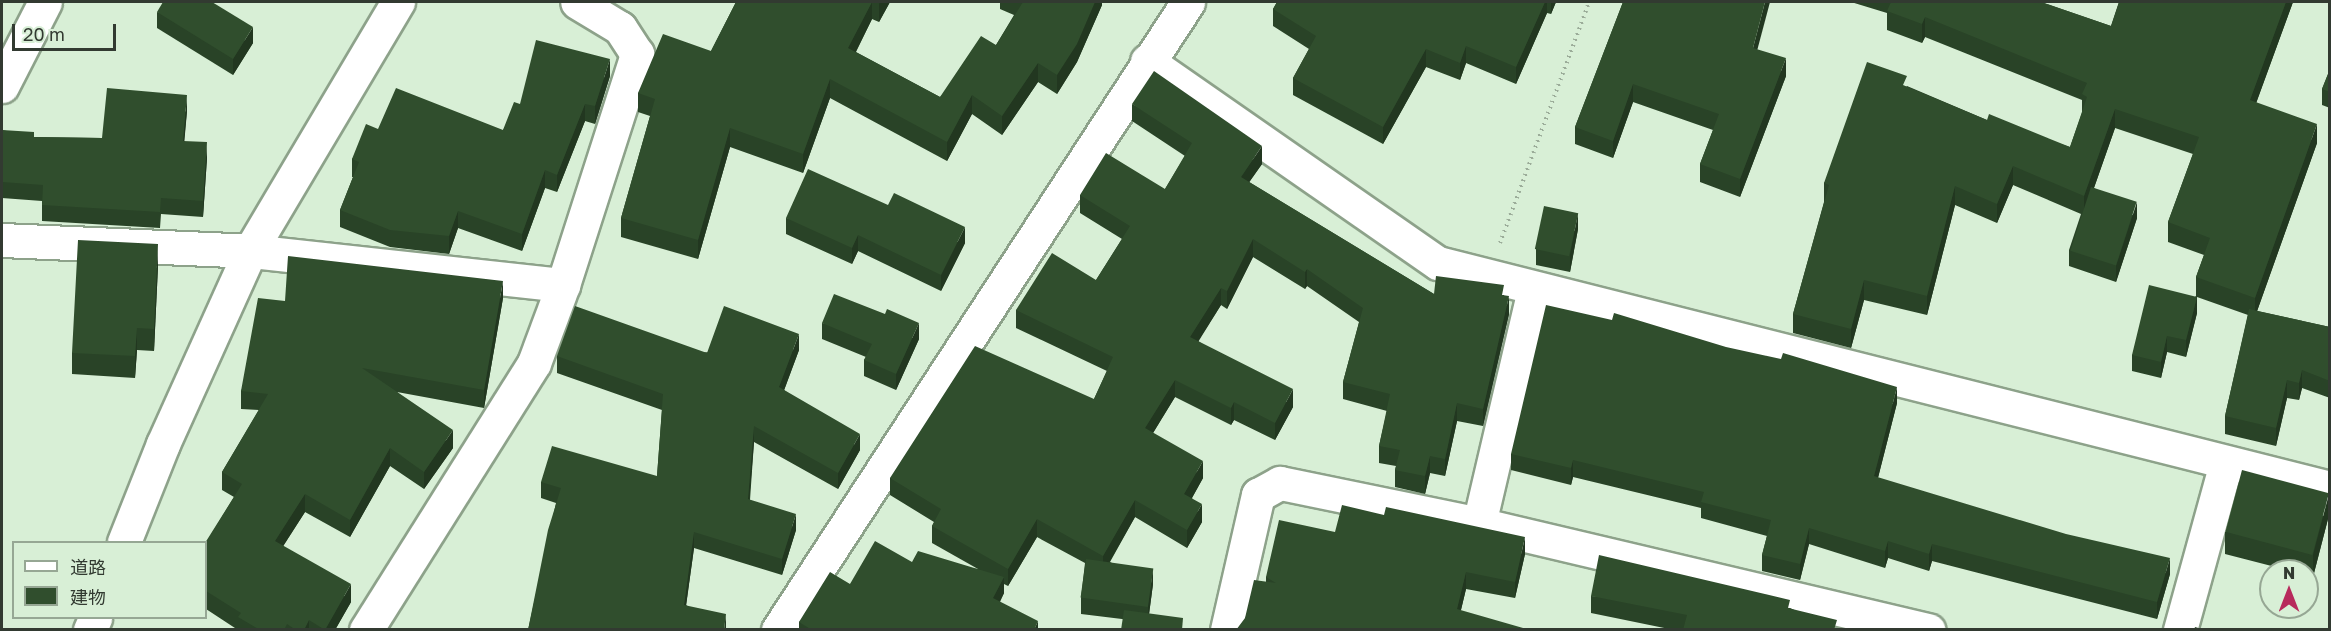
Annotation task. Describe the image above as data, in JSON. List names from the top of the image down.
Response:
{
  "legend": ["道路", "建物"],
  "scale_bar": "20 m",
  "north": "top"
}
